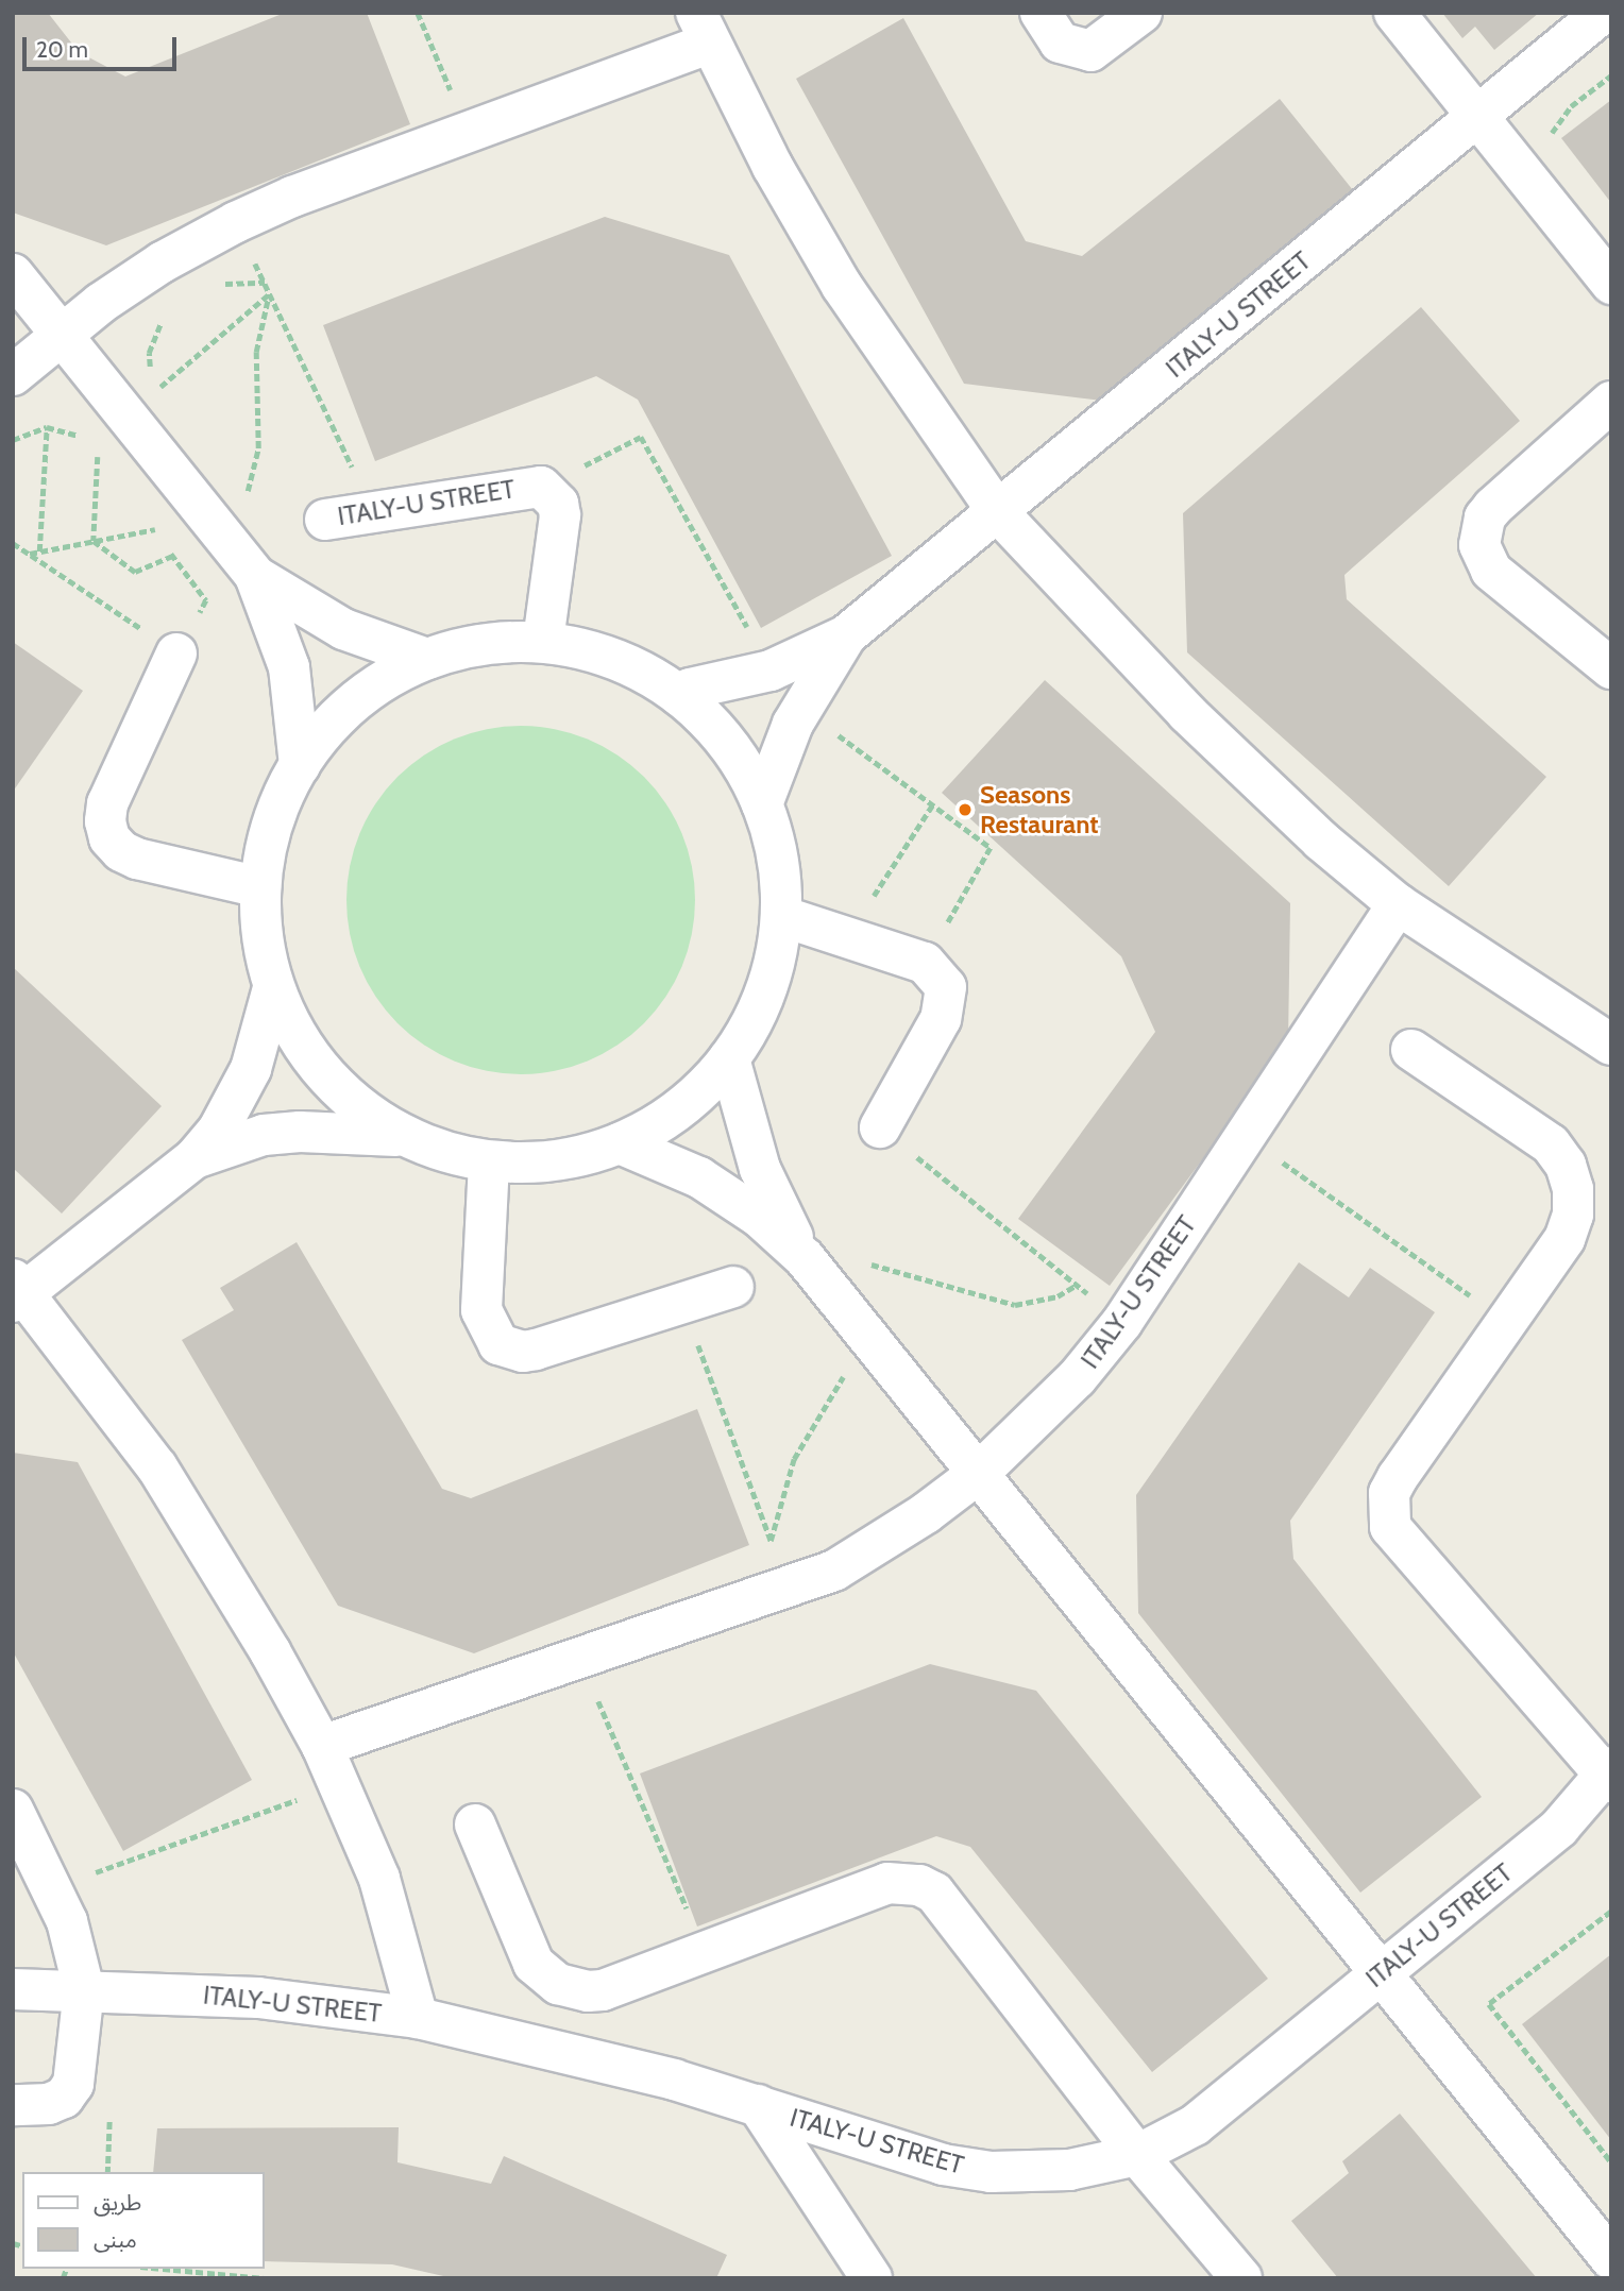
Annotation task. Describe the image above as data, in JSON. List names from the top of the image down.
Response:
{
  "streets": {
    "street": ["ITALY-U STREET"]
  },
  "places": ["Seasons Restaurant"],
  "legend": ["طريق", "مبنى"],
  "scale_bar": "20 m"
}
